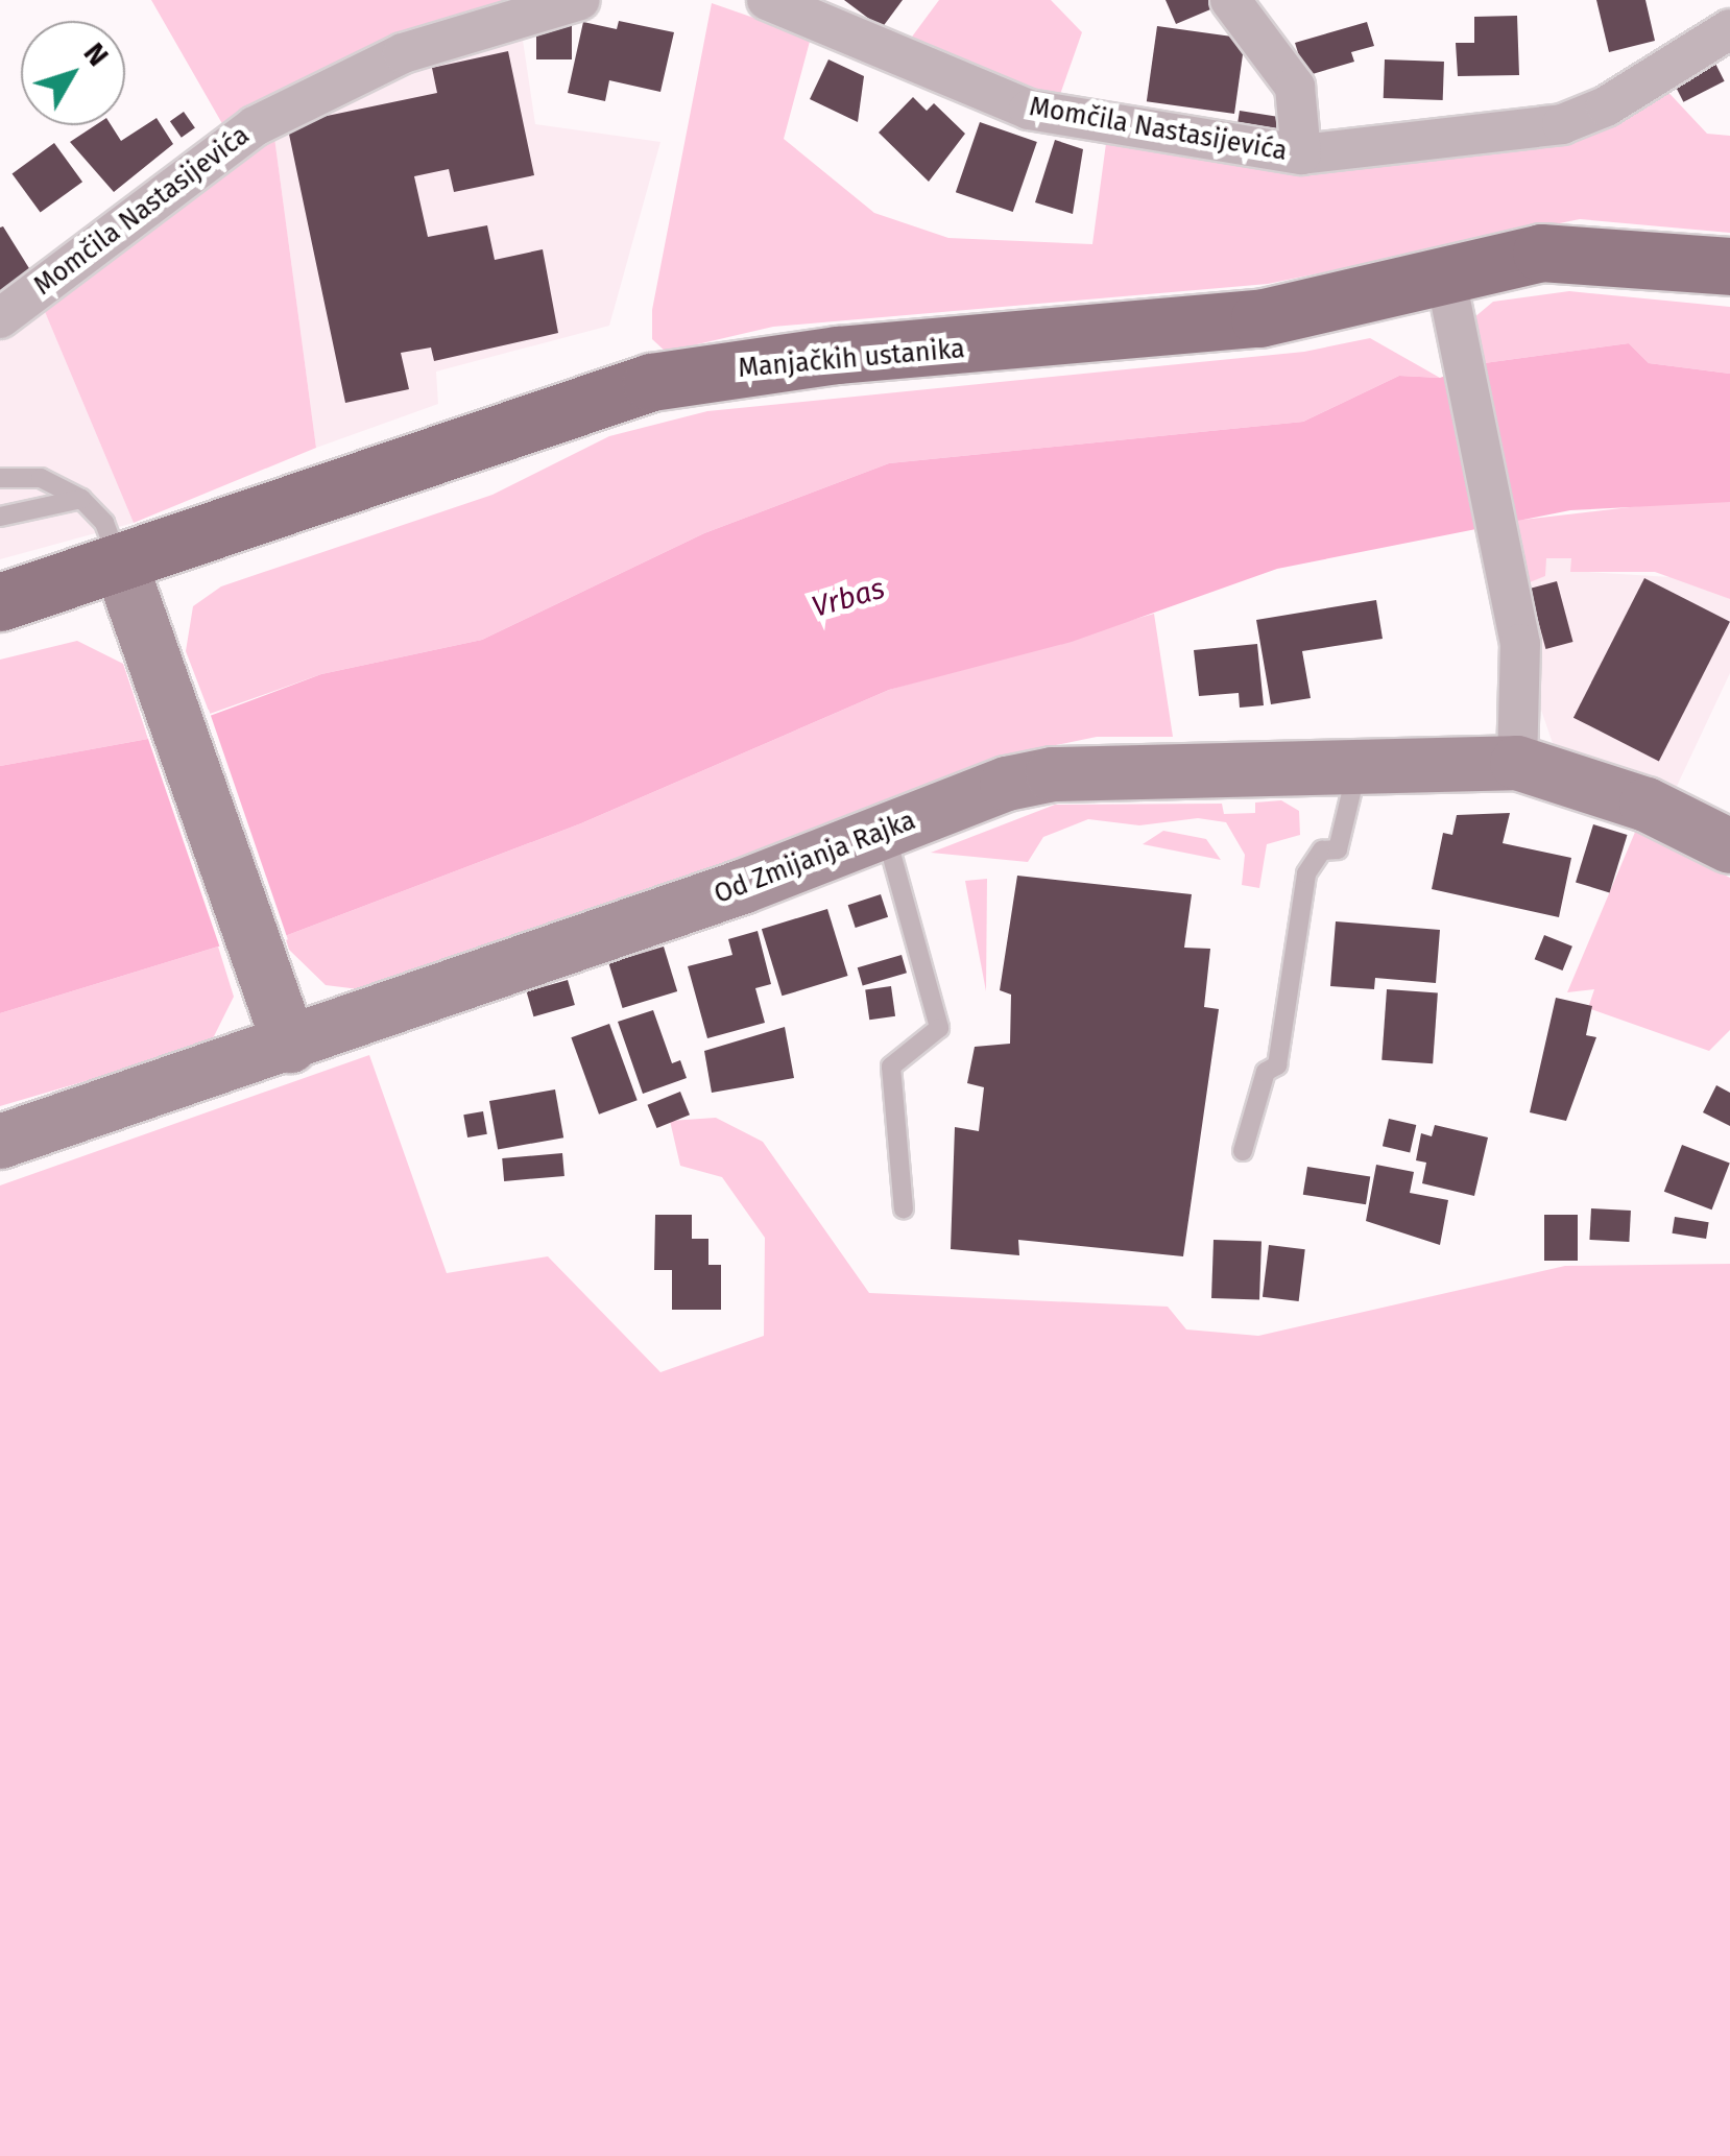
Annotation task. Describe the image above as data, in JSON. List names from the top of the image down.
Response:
{
  "streets": {
    "main road": ["Manjačkih ustanika"],
    "street": ["Momčila Nastasijevića", "Od Zmijanja Rajka"]
  },
  "water": ["Vrbas"],
  "north": "top right"
}
